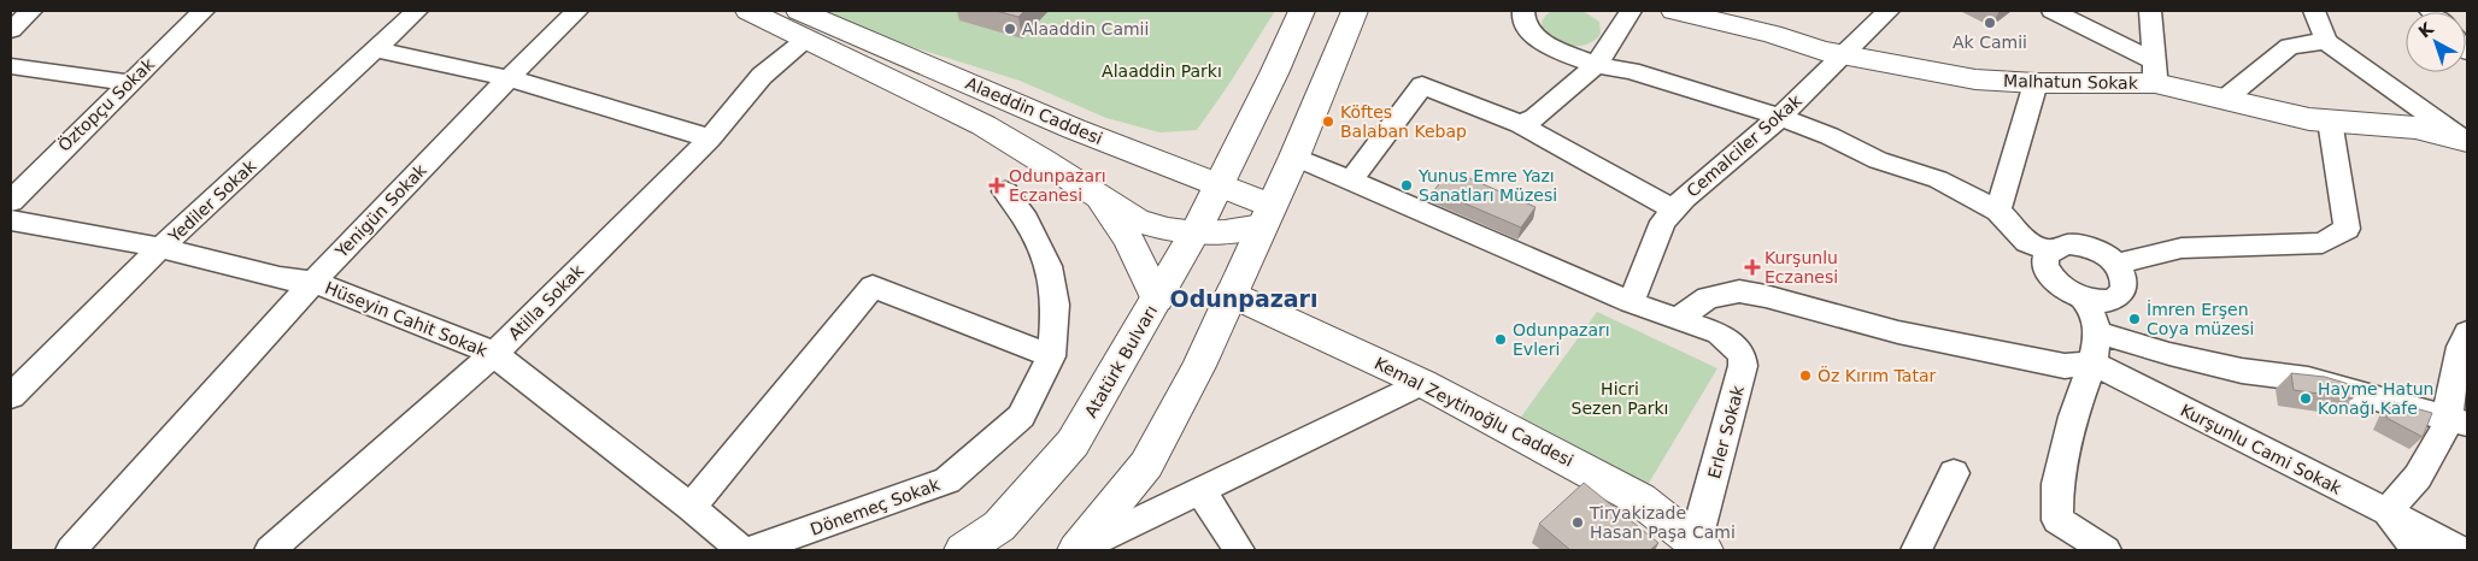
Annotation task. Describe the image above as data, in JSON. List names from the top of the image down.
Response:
{
  "streets": {
    "main road": [
      "Malhatun Sokak",
      "Alaeddin Caddesi",
      "Atatürk Bulvarı",
      "Kemal Zeytinoğlu Caddesi"
    ],
    "street": [
      "Öztopçu Sokak",
      "Cemalciler Sokak",
      "Yediler Sokak",
      "Yenigün Sokak",
      "Atilla Sokak",
      "Hüseyin Cahit Sokak",
      "Erler Sokak",
      "Kurşunlu Cami Sokak",
      "Dönemeç Sokak"
    ]
  },
  "crossings": [
    ["Malhatun Sokak", "Cemalciler Sokak"],
    ["Alaeddin Caddesi", "Atilla Sokak"],
    ["Alaeddin Caddesi", "Atatürk Bulvarı"],
    ["Yediler Sokak", "Hüseyin Cahit Sokak"],
    ["Yenigün Sokak", "Hüseyin Cahit Sokak"],
    ["Atilla Sokak", "Hüseyin Cahit Sokak"],
    ["Kemal Zeytinoğlu Caddesi", "Erler Sokak"]
  ],
  "districts": ["Odunpazarı"],
  "parks": ["Alaaddin Parkı", "Hicri Sezen Parkı"],
  "places": {
    "other": [
      "Ak Camii",
      "Alaaddin Camii",
      "Köftes Balaban Kebap",
      "Yunus Emre Yazı Sanatları Müzesi",
      "İmren Erşen Coya müzesi",
      "Odunpazarı Evleri",
      "Öz Kırım Tatar",
      "Hayme Hatun Konağı Kafe",
      "Tiryakizade Hasan Paşa Cami"
    ],
    "health": ["Odunpazarı Eczanesi", "Kurşunlu Eczanesi"]
  },
  "north": "top left"
}
